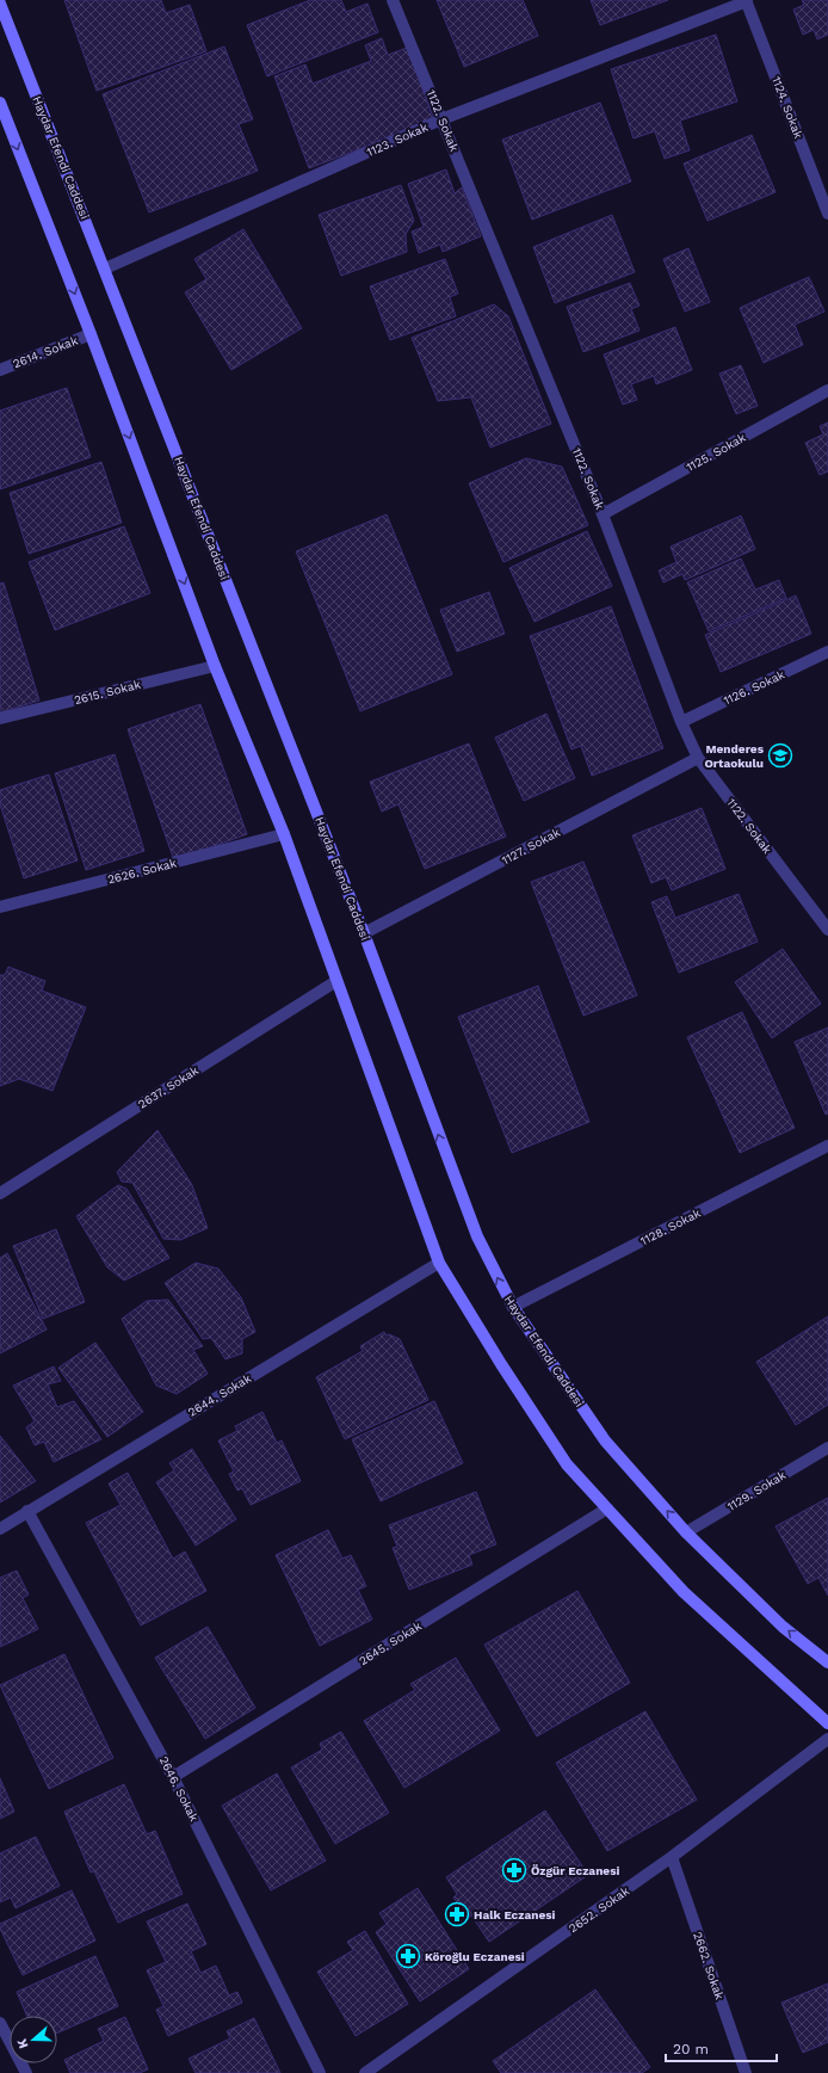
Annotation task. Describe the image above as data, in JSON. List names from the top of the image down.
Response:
{
  "streets": {
    "main road": ["Haydar Efendi Caddesi"],
    "street": [
      "1124. Sokak",
      "1122. Sokak",
      "1123. Sokak",
      "2614. Sokak",
      "1125. Sokak",
      "1126. Sokak",
      "2615. Sokak",
      "1127. Sokak",
      "2626. Sokak",
      "2637. Sokak",
      "1128. Sokak",
      "2644. Sokak",
      "1129. Sokak",
      "2645. Sokak",
      "2646. Sokak",
      "2652. Sokak",
      "2662. Sokak"
    ]
  },
  "crossings": [
    ["1124. Sokak", "1123. Sokak"],
    ["1122. Sokak", "1123. Sokak"],
    ["1122. Sokak", "1125. Sokak"],
    ["1122. Sokak", "1126. Sokak"],
    ["1122. Sokak", "1127. Sokak"],
    ["1123. Sokak", "Haydar Efendi Caddesi"],
    ["Haydar Efendi Caddesi", "1127. Sokak"],
    ["Haydar Efendi Caddesi", "1128. Sokak"],
    ["Haydar Efendi Caddesi", "1129. Sokak"],
    ["2644. Sokak", "2646. Sokak"],
    ["2645. Sokak", "2646. Sokak"],
    ["2652. Sokak", "2662. Sokak"]
  ],
  "places": {
    "school or university": ["Menderes Ortaokulu"],
    "pharmacy": ["Özgür Eczanesi", "Halk Eczanesi", "Köroğlu Eczanesi"]
  },
  "scale_bar": "20 m",
  "north": "left"
}
